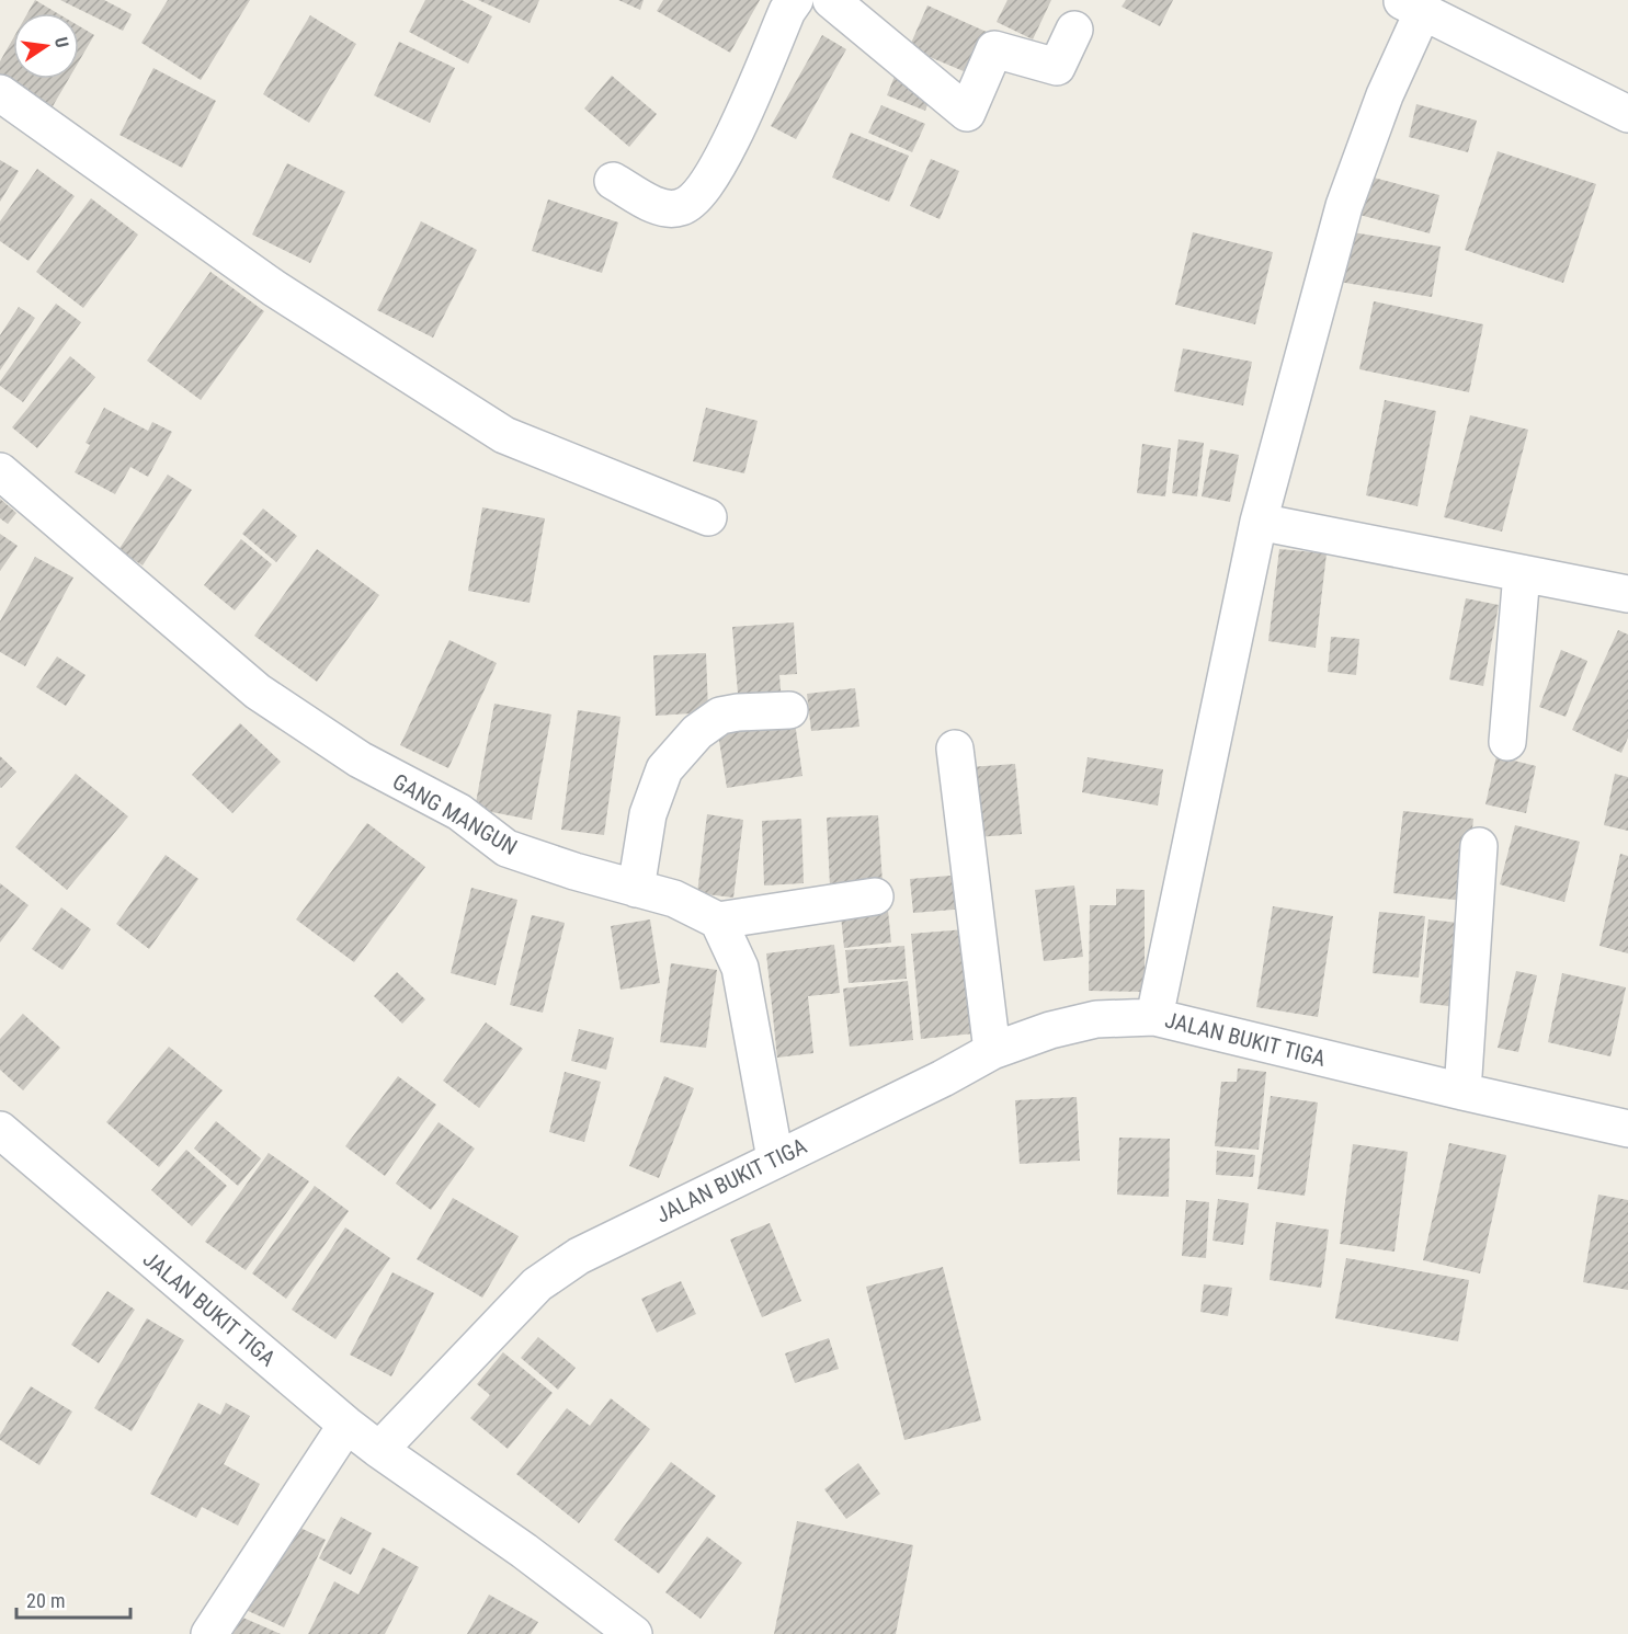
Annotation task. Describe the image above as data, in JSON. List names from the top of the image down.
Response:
{
  "streets": {
    "street": ["GANG MANGUN", "JALAN BUKIT TIGA"]
  },
  "scale_bar": "20 m",
  "north": "right"
}
